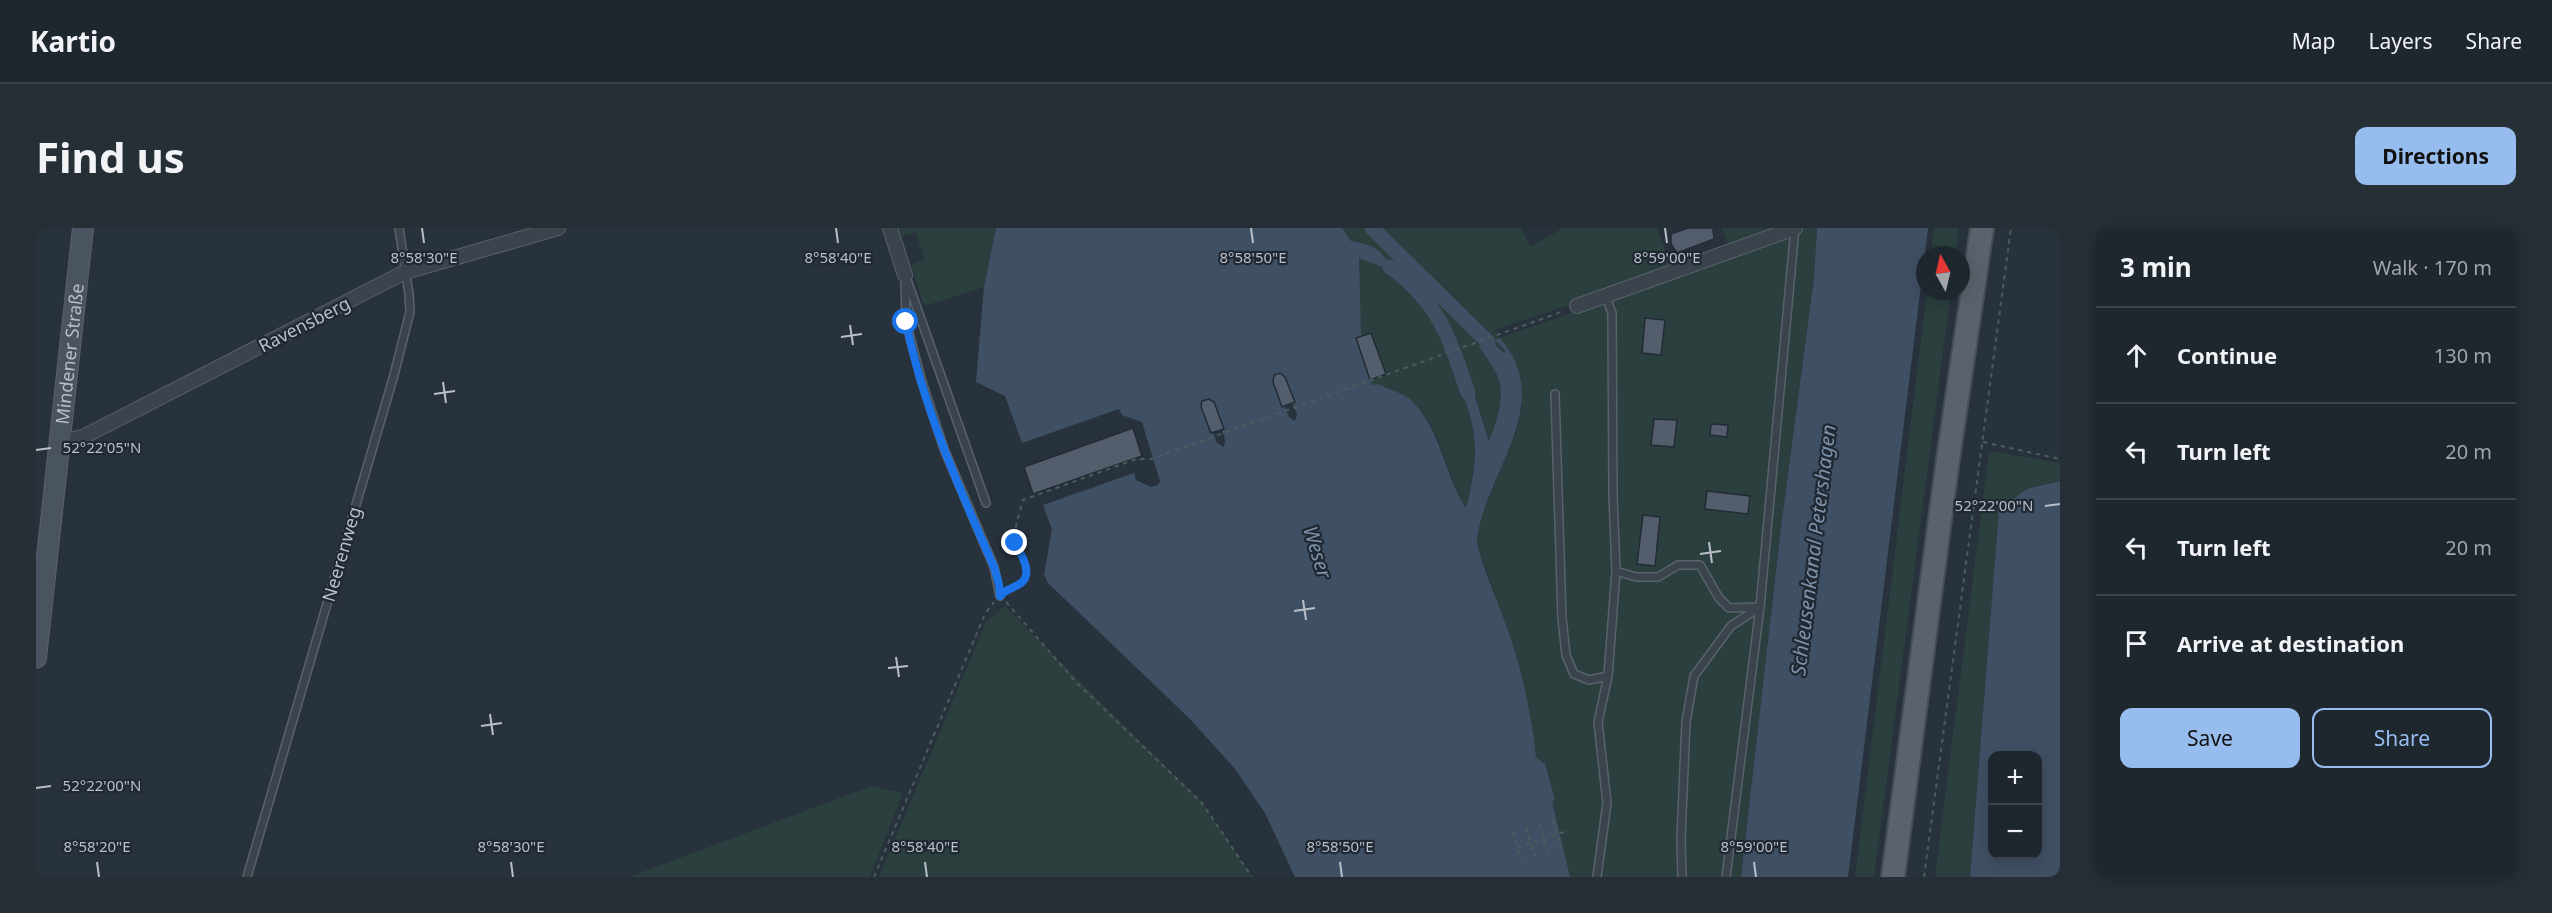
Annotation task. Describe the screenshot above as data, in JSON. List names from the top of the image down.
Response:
{
  "streets": {
    "street": ["Ravensberg", "Mindener Straße"],
    "lane": ["Neerenweg"]
  },
  "crossings": [
    ["Ravensberg", "Mindener Straße"],
    ["Ravensberg", "Neerenweg"]
  ],
  "water": ["Schleusenkanal Petershagen", "Weser"],
  "north": "top",
  "page": {
    "header": "Kartio",
    "nav": ["Map", "Layers", "Share"],
    "buttons": [
      "Directions",
      ["Save", "Share"]
    ],
    "title": "Find us",
    "heading": ["3 min", "Walk · 170 m"],
    "list": [
      ["Continue", "130 m"],
      ["Turn left", "20 m"],
      ["Turn left", "20 m"],
      "Arrive at destination"
    ],
    "map_buttons": ["+", "−"]
  },
  "coordinates": [
    "8°58'30\"E",
    "8°58'40\"E",
    "8°58'50\"E",
    "8°59'00\"E",
    "52°22'05\"N",
    "52°22'00\"N",
    "8°58'20\"E"
  ]
}
